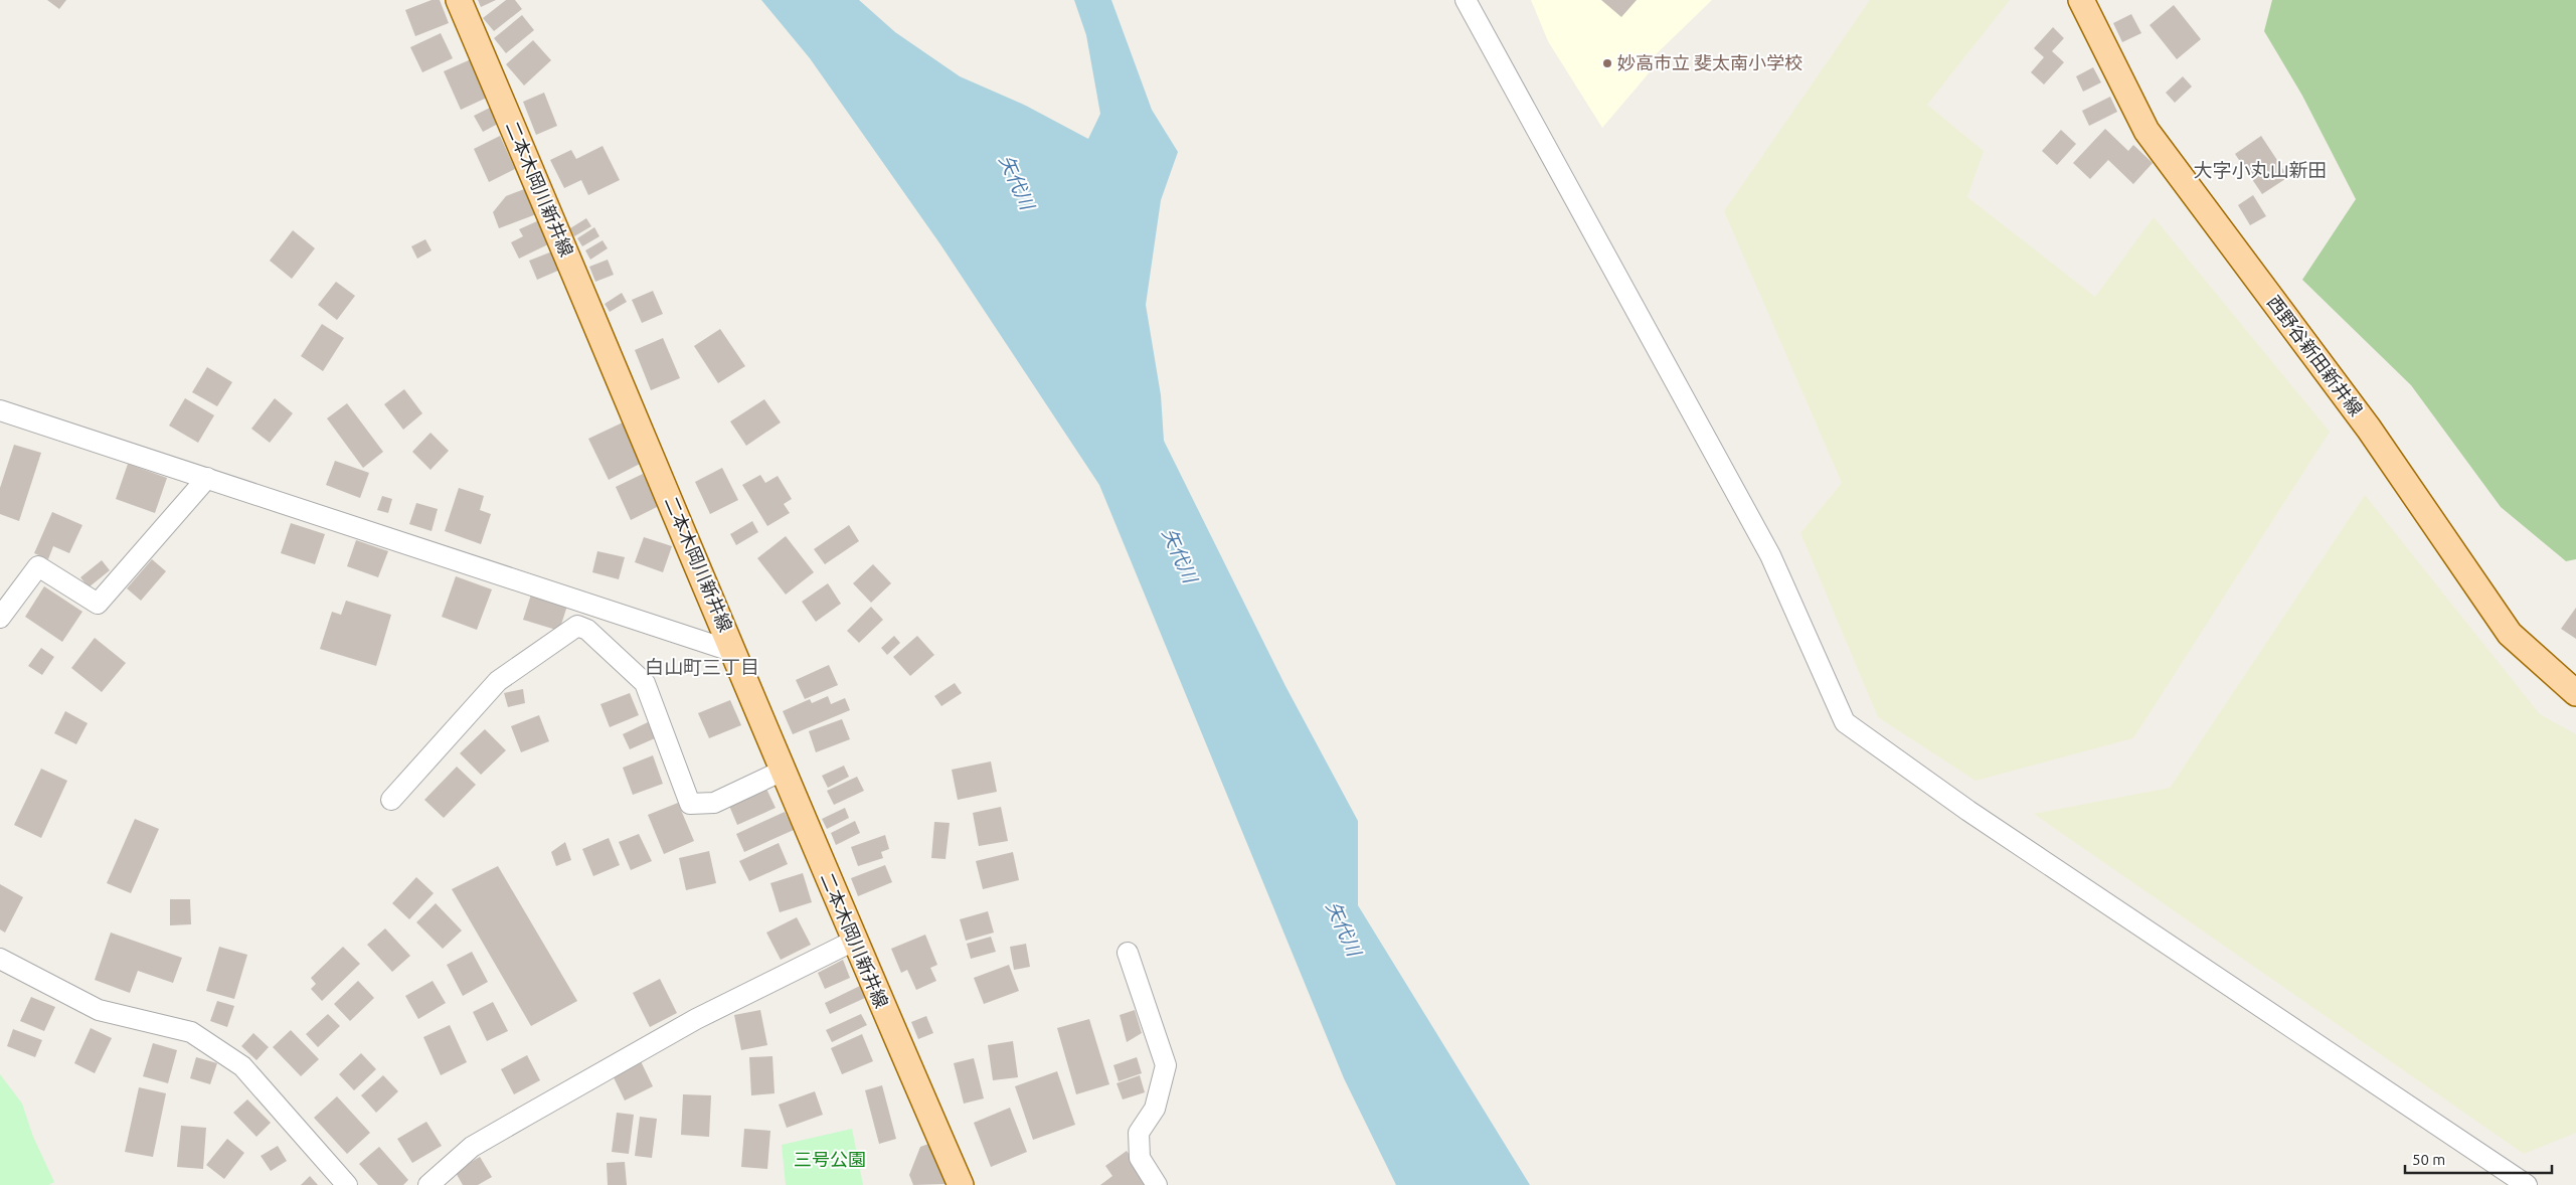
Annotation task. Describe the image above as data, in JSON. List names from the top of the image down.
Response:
{
  "streets": {
    "main road": ["二本木岡川新井線", "西野谷新田新井線"]
  },
  "districts": ["大字小丸山新田", "白山町三丁目"],
  "water": ["矢代川"],
  "parks": ["三号公園"],
  "places": ["妙高市立 斐太南小学校"],
  "scale_bar": "50 m"
}
